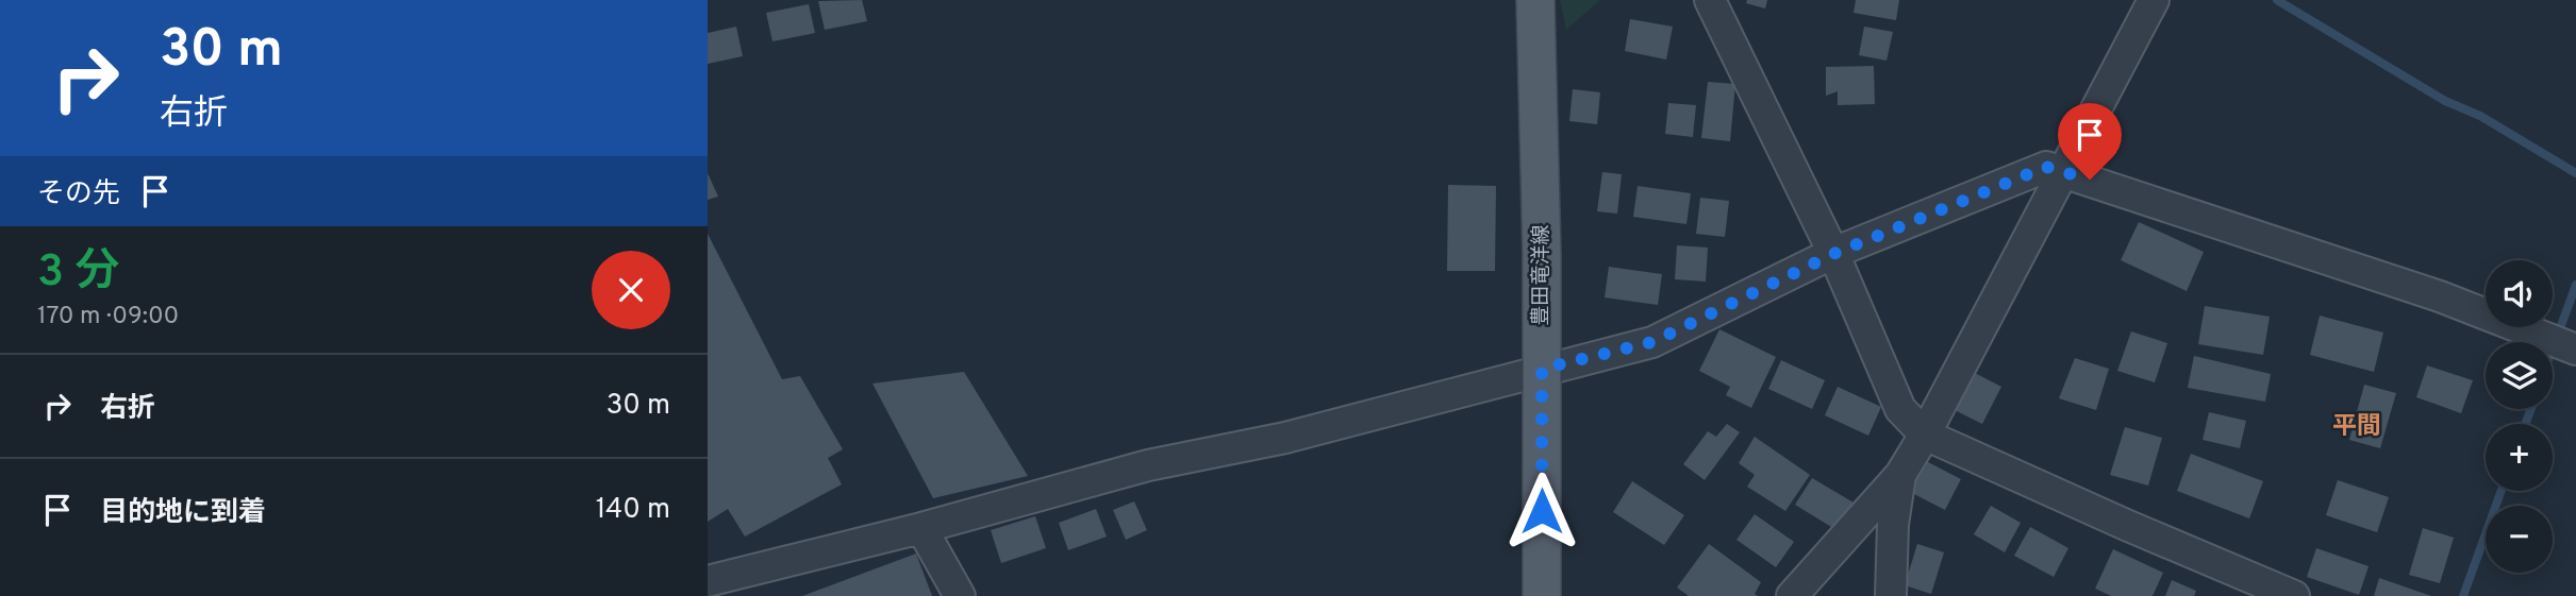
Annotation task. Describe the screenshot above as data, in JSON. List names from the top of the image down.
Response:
{
  "streets": {
    "main road": ["豊田竜洋線"]
  },
  "districts": ["平間"],
  "page": {
    "turn": ["30 m", "右折"],
    "then": "その先",
    "heading": ["3 分", "170 m · 09:00"],
    "map_buttons": ["+", "−"],
    "list": [
      {
        "name": "右折",
        "value": "30 m"
      },
      {
        "name": "目的地に到着",
        "value": "140 m"
      }
    ]
  }
}
